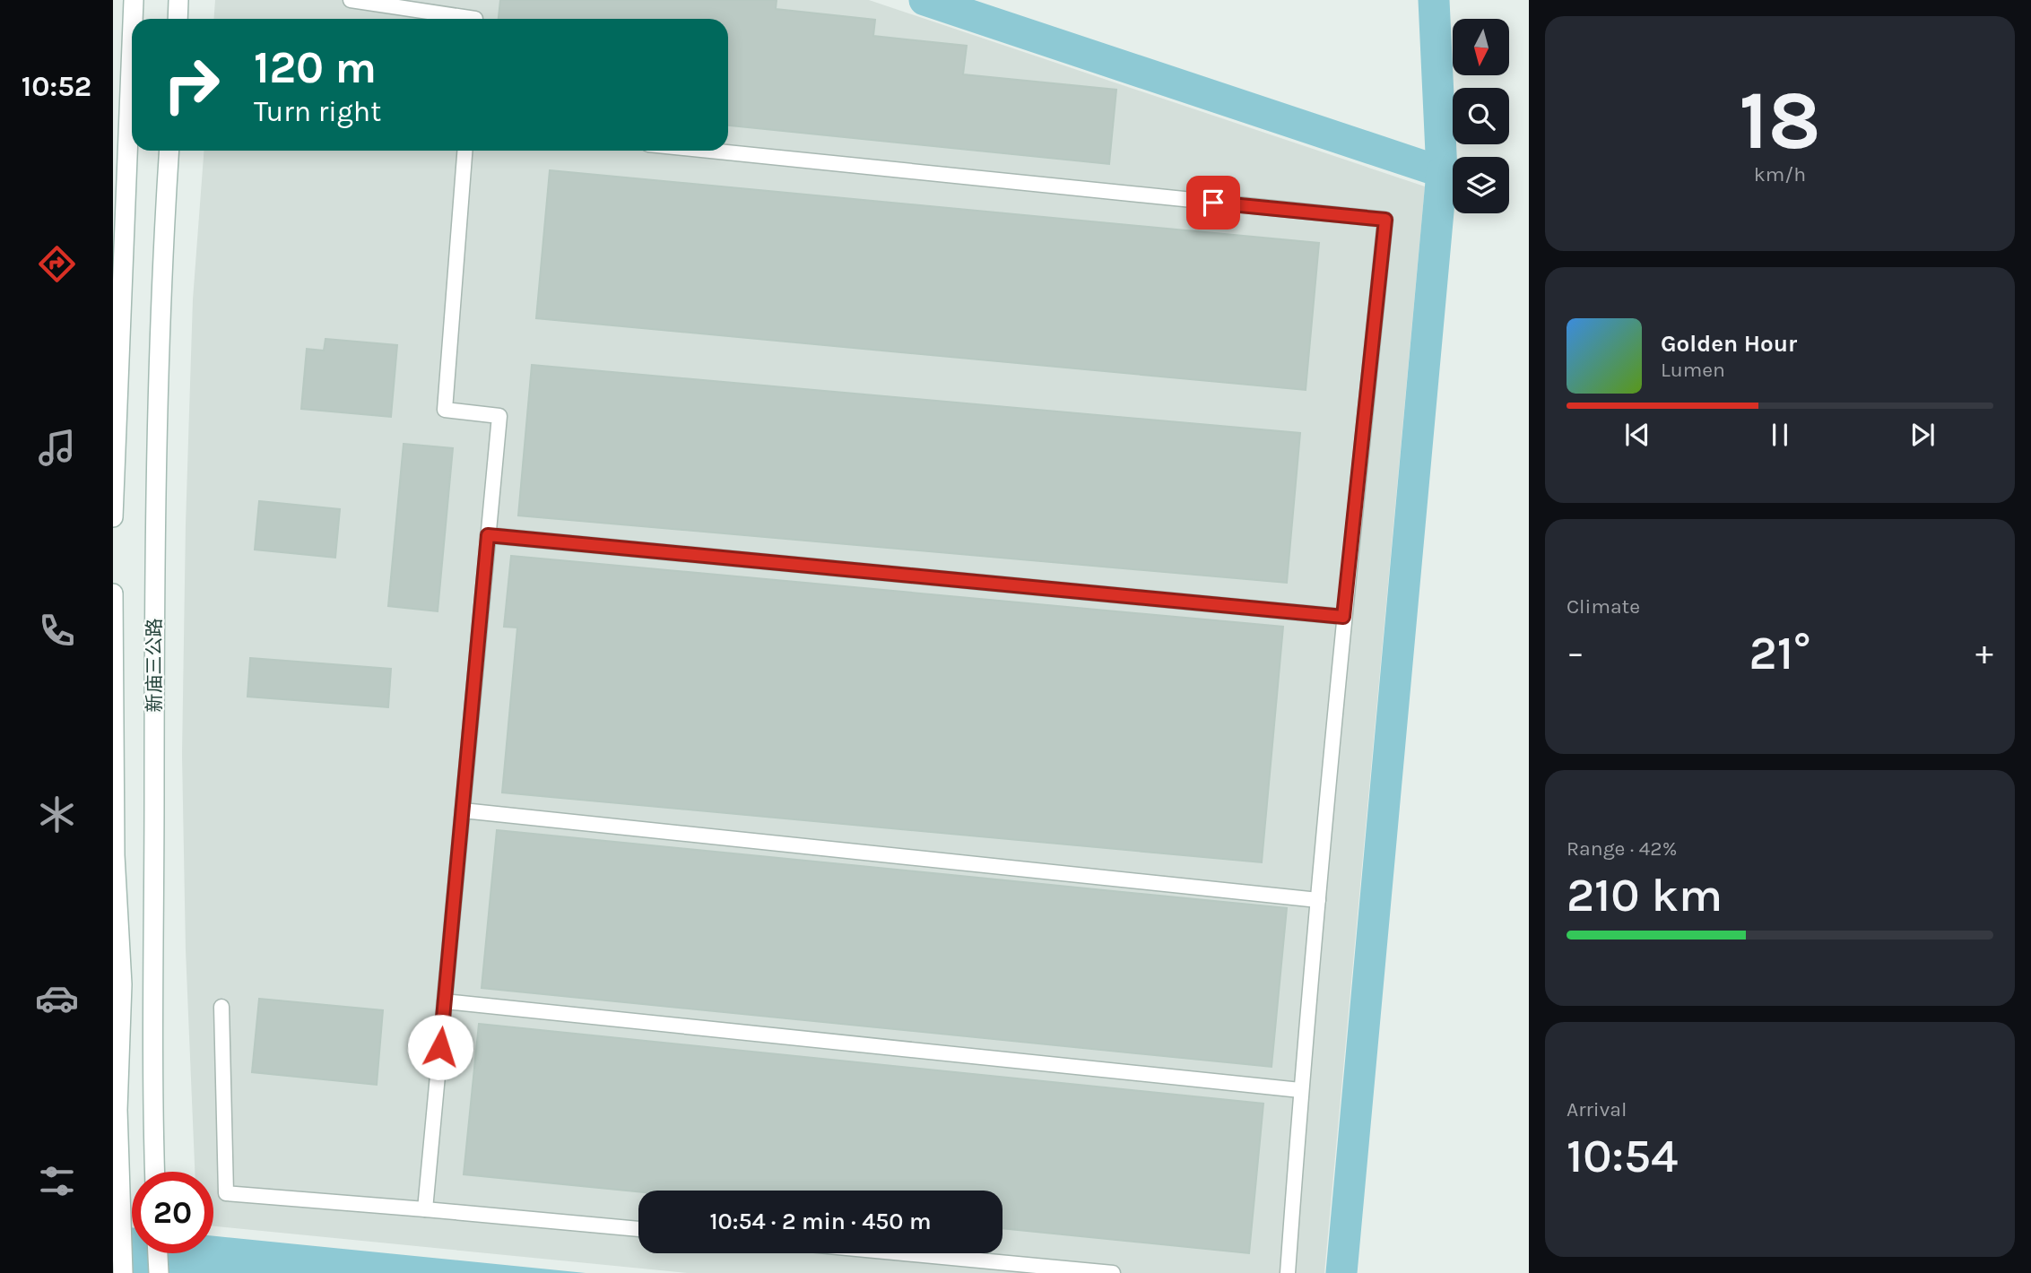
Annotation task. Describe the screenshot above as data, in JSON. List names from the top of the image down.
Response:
{
  "streets": {
    "main road": ["新庙三公路"]
  },
  "north": "bottom",
  "page": {
    "tabs": "10:52",
    "tile": [
      ["18", "km/h"],
      "Climate",
      ["Range · 42%", "210 km"],
      ["Arrival", "10:54"]
    ],
    "turn": ["120 m", "Turn right"],
    "song": ["Golden Hour", "Lumen"],
    "heat": ["−", "21°", "+"],
    "limit": "20",
    "trip": "10:54 · 2 min · 450 m"
  }
}
